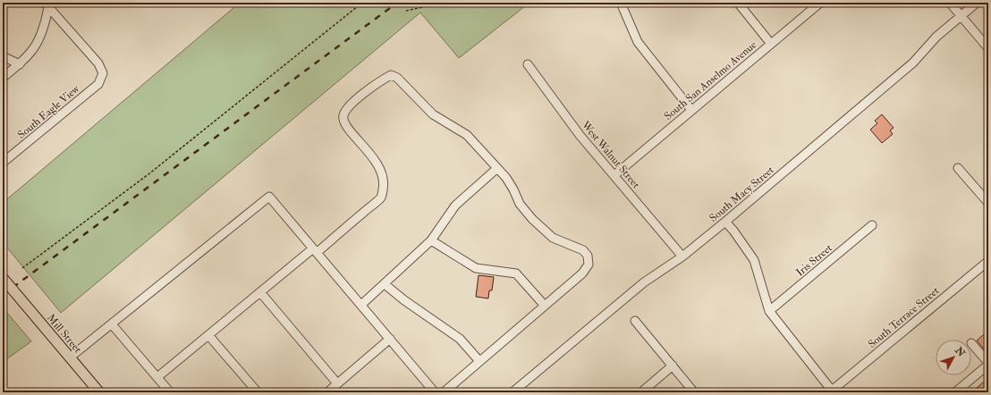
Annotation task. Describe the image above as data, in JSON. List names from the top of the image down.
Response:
{
  "streets": {
    "main road": ["Mill Street"],
    "street": [
      "South San Anselmo Avenue",
      "South Eagle View",
      "West Walnut Street",
      "South Macy Street",
      "Iris Street",
      "South Terrace Street"
    ]
  },
  "crossings": [
    ["South San Anselmo Avenue", "West Walnut Street"],
    ["West Walnut Street", "South Macy Street"],
    ["Iris Street", "South Terrace Street"]
  ],
  "north": "top right"
}
